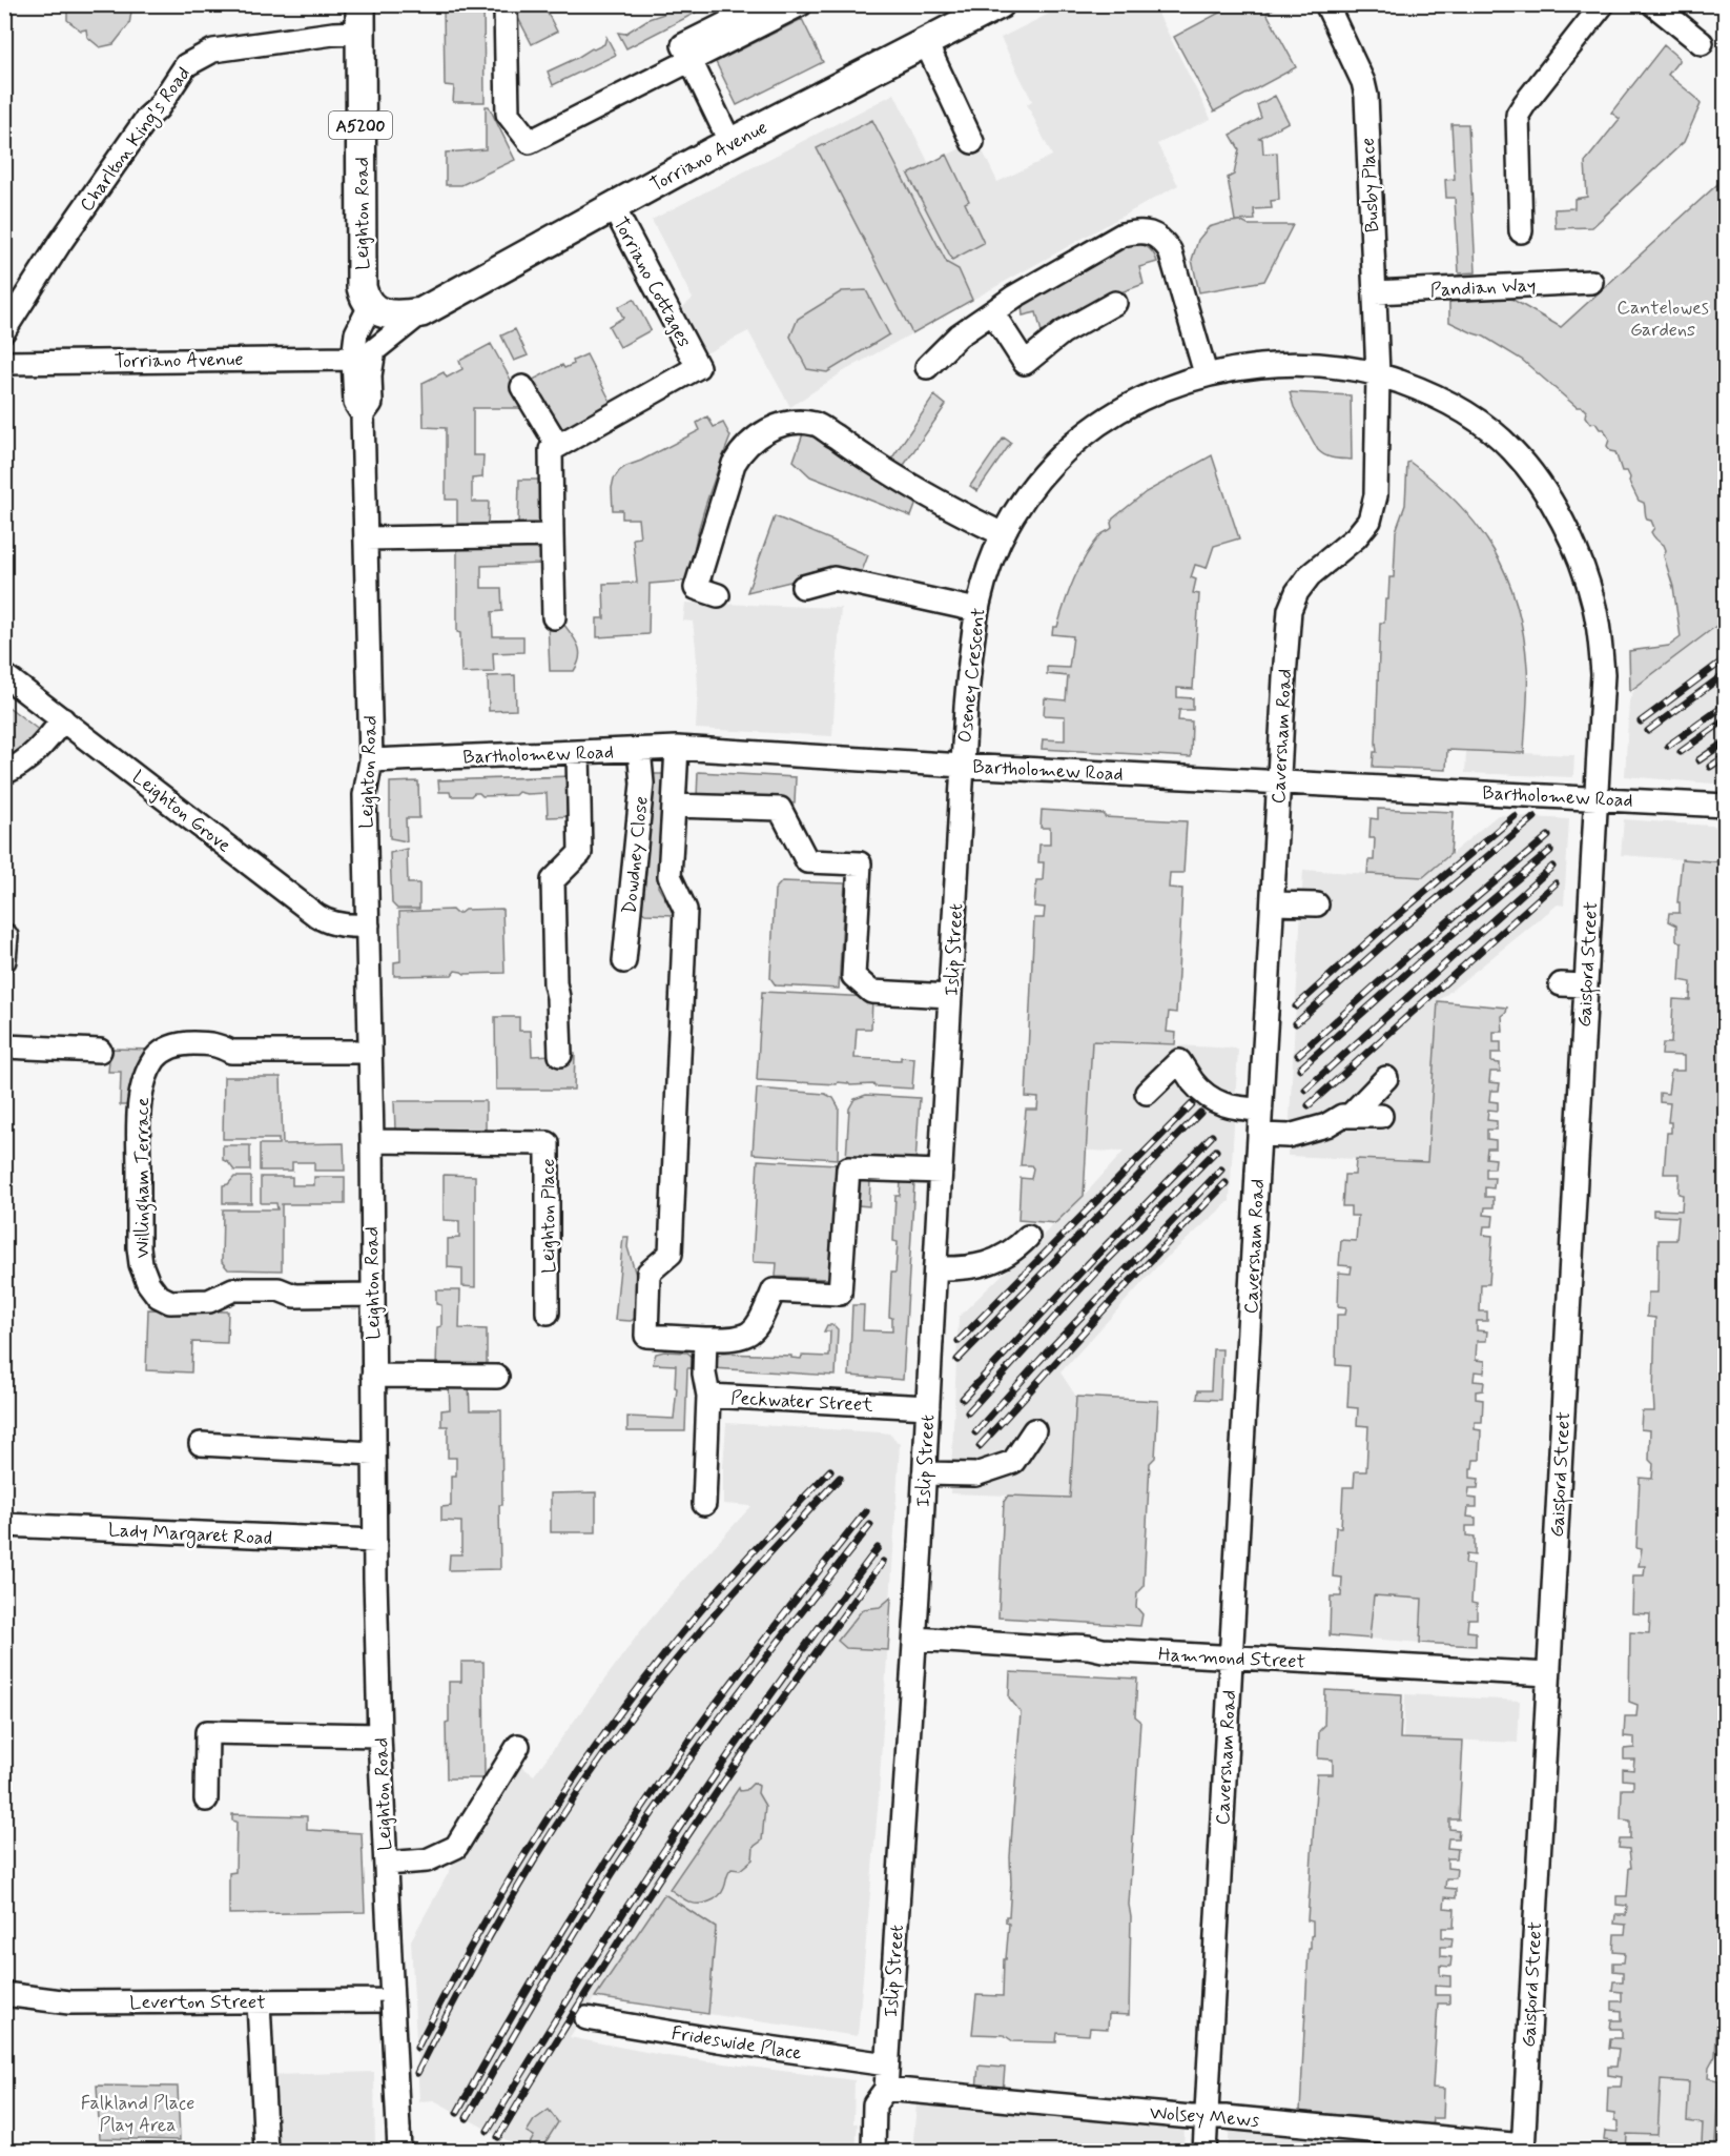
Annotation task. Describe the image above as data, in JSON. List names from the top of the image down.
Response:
{
  "streets": {
    "main road": ["A5200", "Torriano Avenue", "Leighton Road"],
    "street": [
      "Charlton King's Road",
      "Busby Place",
      "Torriano Cottages",
      "Pandian Way",
      "Oseney Crescent",
      "Caversham Road",
      "Bartholomew Road",
      "Leighton Grove",
      "Dowdney Close",
      "Islip Street",
      "Gaisford Street",
      "Willingham Terrace",
      "Leighton Place",
      "Peckwater Street",
      "Lady Margaret Road",
      "Hammond Street",
      "Leverton Street",
      "Frideswide Place",
      "Wolsey Mews"
    ]
  },
  "crossings": [
    ["Charlton King's Road", "Leighton Road"],
    ["Torriano Avenue", "Leighton Road"],
    ["Torriano Avenue", "Torriano Cottages"],
    ["Busby Place", "Pandian Way"],
    ["Busby Place", "Oseney Crescent"],
    ["Busby Place", "Caversham Road"],
    ["Leighton Road", "Bartholomew Road"],
    ["Leighton Road", "Leighton Grove"],
    ["Leighton Road", "Willingham Terrace"],
    ["Leighton Road", "Leighton Place"],
    ["Leighton Road", "Lady Margaret Road"],
    ["Leighton Road", "Leverton Street"],
    ["Oseney Crescent", "Caversham Road"],
    ["Oseney Crescent", "Bartholomew Road"],
    ["Oseney Crescent", "Islip Street"],
    ["Oseney Crescent", "Gaisford Street"],
    ["Caversham Road", "Bartholomew Road"],
    ["Caversham Road", "Hammond Street"],
    ["Caversham Road", "Wolsey Mews"],
    ["Bartholomew Road", "Dowdney Close"],
    ["Bartholomew Road", "Islip Street"],
    ["Bartholomew Road", "Gaisford Street"],
    ["Islip Street", "Peckwater Street"],
    ["Islip Street", "Hammond Street"],
    ["Islip Street", "Frideswide Place"],
    ["Islip Street", "Wolsey Mews"],
    ["Gaisford Street", "Hammond Street"],
    ["Gaisford Street", "Wolsey Mews"]
  ],
  "parks": ["Cantelowes Gardens", "Falkland Place Play Area"]
}
